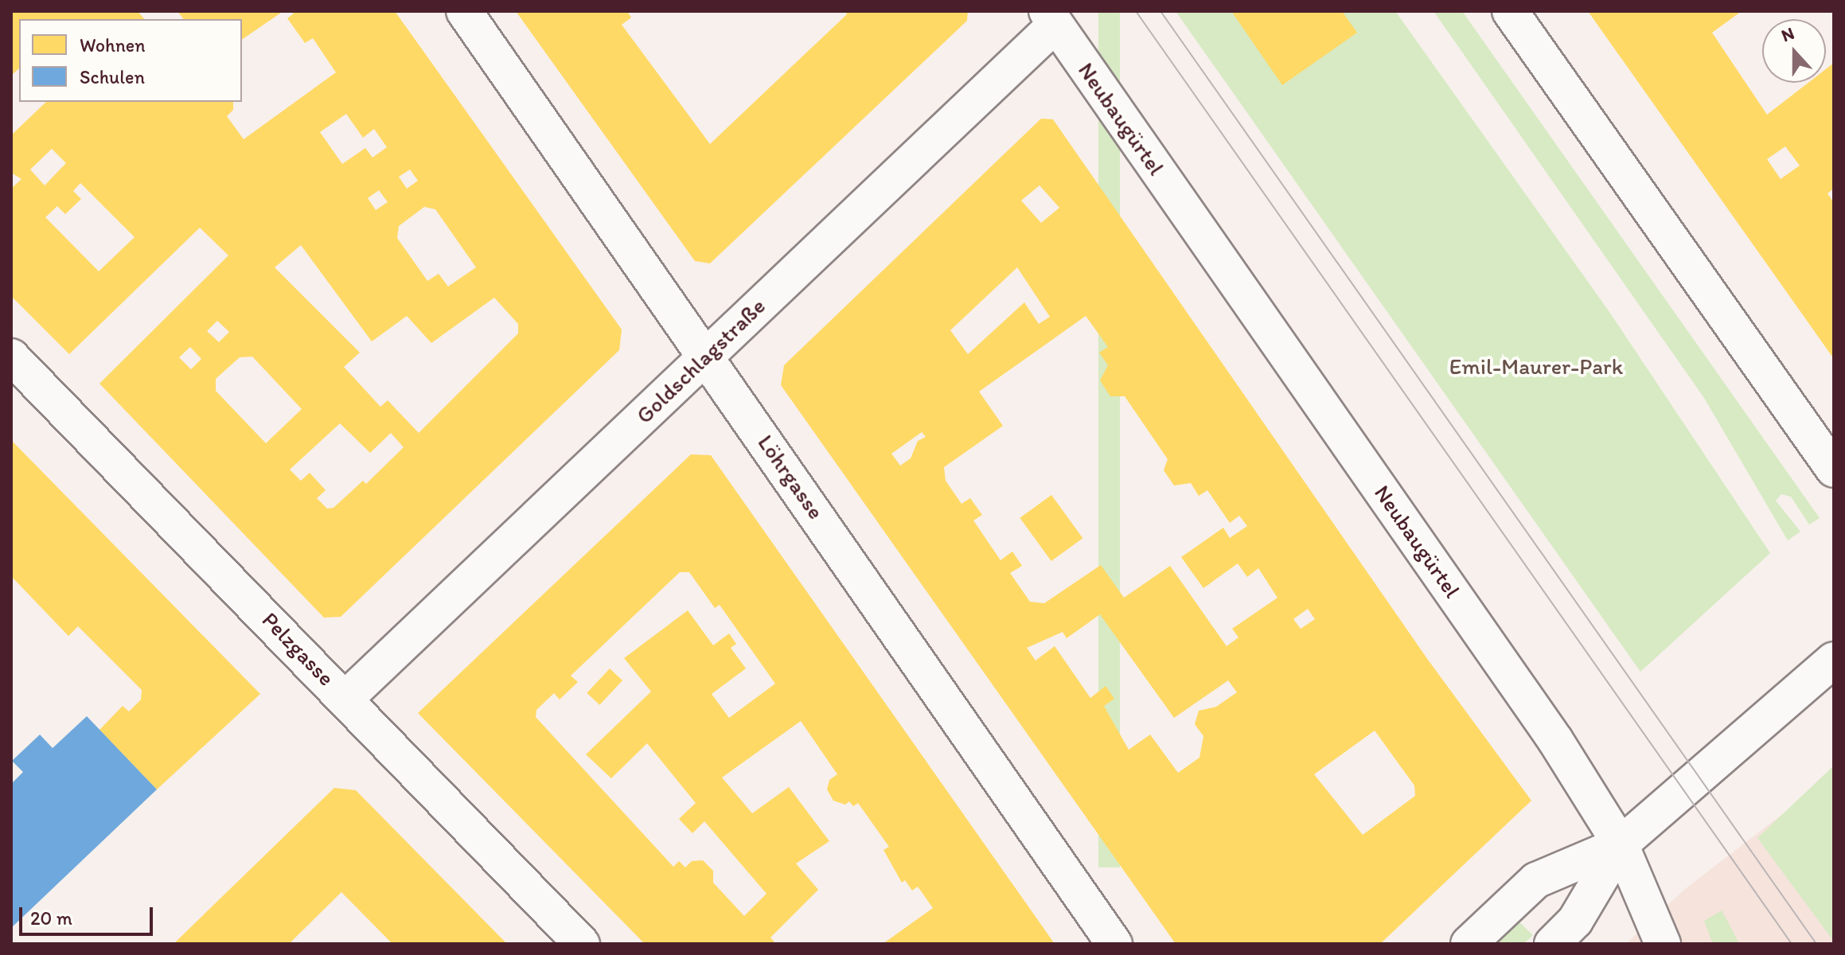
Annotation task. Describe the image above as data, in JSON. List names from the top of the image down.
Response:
{
  "streets": {
    "street": [
      "Neubaugürtel",
      "Goldschlagstraße",
      "Löhrgasse",
      "Pelzgasse"
    ]
  },
  "crossings": [
    ["Neubaugürtel", "Goldschlagstraße"],
    ["Goldschlagstraße", "Löhrgasse"],
    ["Goldschlagstraße", "Pelzgasse"]
  ],
  "parks": ["Emil-Maurer-Park"],
  "legend": ["Wohnen", "Schulen"],
  "scale_bar": "20 m",
  "north": "top"
}
